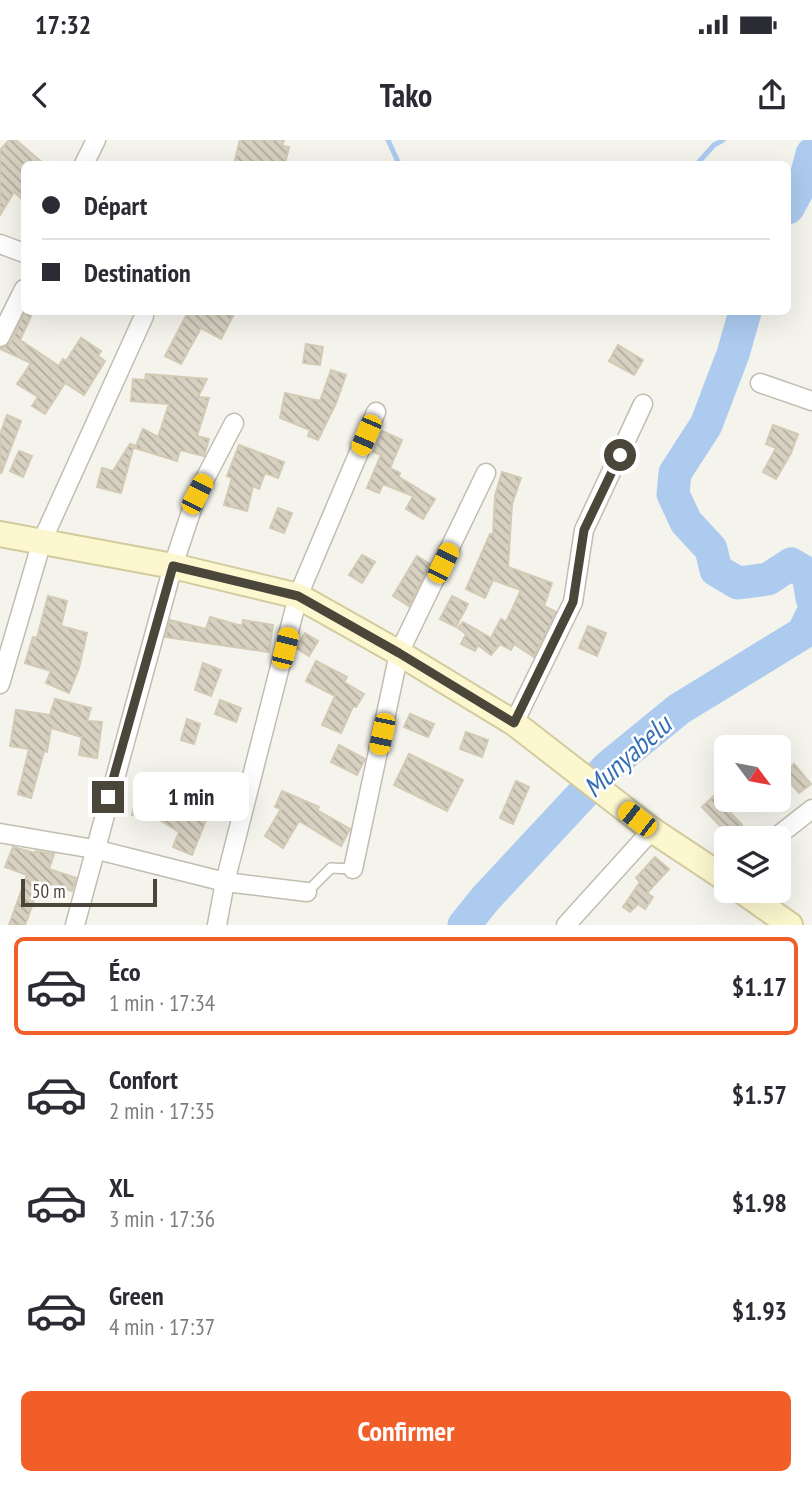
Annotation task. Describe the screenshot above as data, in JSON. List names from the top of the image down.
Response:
{
  "water": ["Munyabelu"],
  "scale_bar": "50 m",
  "north": "bottom right",
  "page": {
    "status": "17:32",
    "header": "Tako",
    "banner": ["Départ", "Destination"],
    "bubble": "1 min",
    "scale": "50 m",
    "list": [
      {
        "name": "Éco",
        "note": "1 min · 17:34",
        "value": "$1.17"
      },
      {
        "name": "Confort",
        "note": "2 min · 17:35",
        "value": "$1.57"
      },
      {
        "name": "XL",
        "note": "3 min · 17:36",
        "value": "$1.98"
      },
      {
        "name": "Green",
        "note": "4 min · 17:37",
        "value": "$1.93"
      }
    ],
    "buttons": "Confirmer"
  }
}
